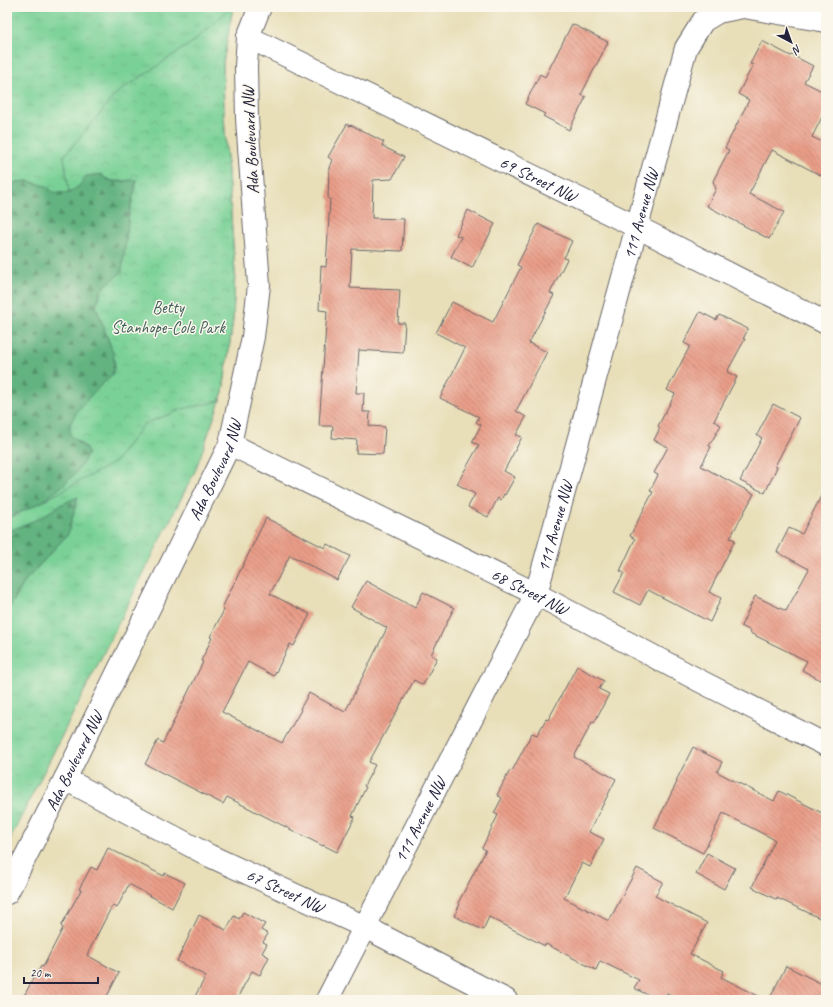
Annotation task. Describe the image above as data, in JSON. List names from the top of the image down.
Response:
{
  "streets": {
    "street": [
      "Ada Boulevard NW",
      "69 Street NW",
      "111 Avenue NW",
      "68 Street NW",
      "67 Street NW"
    ]
  },
  "crossings": [
    ["Ada Boulevard NW", "69 Street NW"],
    ["Ada Boulevard NW", "68 Street NW"],
    ["Ada Boulevard NW", "67 Street NW"],
    ["69 Street NW", "111 Avenue NW"],
    ["111 Avenue NW", "68 Street NW"],
    ["111 Avenue NW", "67 Street NW"]
  ],
  "parks": ["Betty Stanhope-Cole Park"],
  "scale_bar": "20 m",
  "north": "bottom right"
}
